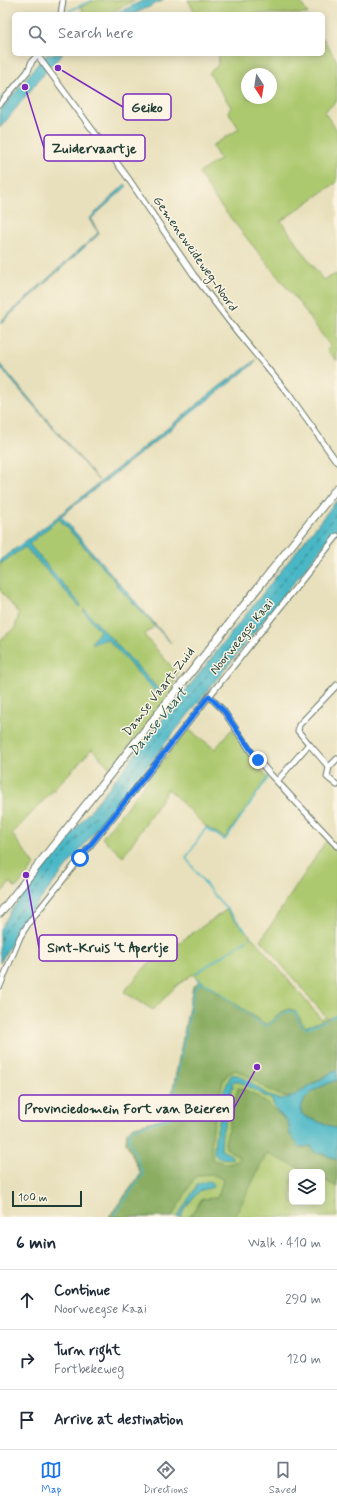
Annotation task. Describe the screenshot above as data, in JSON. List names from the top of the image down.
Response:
{
  "streets": {
    "street": ["Gemeneweideweg-Noord", "Noorweegse Kaai", "Damse Vaart-Zuid"]
  },
  "water": ["Damse Vaart"],
  "places": [
    "Geiko",
    "Zuidervaartje",
    "Sint-Kruis 't Apertje",
    "Provinciedomein Fort van Beieren"
  ],
  "scale_bar": "100 m",
  "north": "bottom",
  "page": {
    "search": "Search here",
    "scale": "100 m",
    "heading": ["6 min", "Walk · 410 m"],
    "list": [
      ["Continue", "Noorweegse Kaai", "290 m"],
      ["Turn right", "Fortbekeweg", "120 m"],
      "Arrive at destination"
    ],
    "nav": ["Map", "Directions", "Saved"]
  }
}
